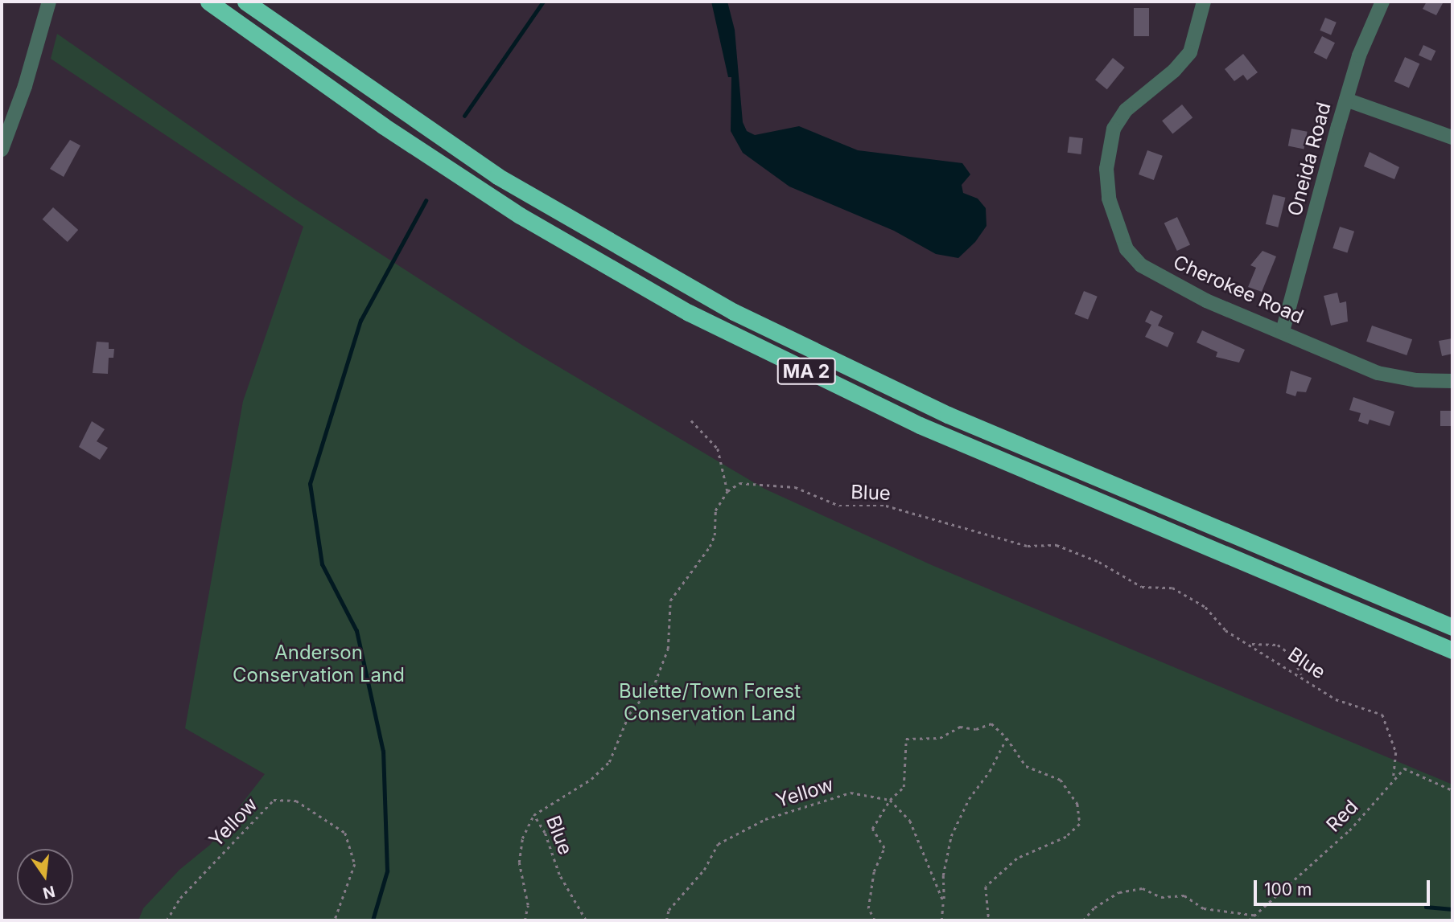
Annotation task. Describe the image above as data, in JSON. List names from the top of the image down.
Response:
{
  "streets": {
    "highway": ["MA 2"],
    "street": ["Oneida Road", "Cherokee Road"],
    "path": ["Blue", "Yellow", "Red"]
  },
  "crossings": [
    ["Oneida Road", "Cherokee Road"],
    ["Blue", "Red"]
  ],
  "parks": ["Anderson Conservation Land", "Bulette/Town Forest Conservation Land"],
  "scale_bar": "100 m",
  "north": "bottom"
}
